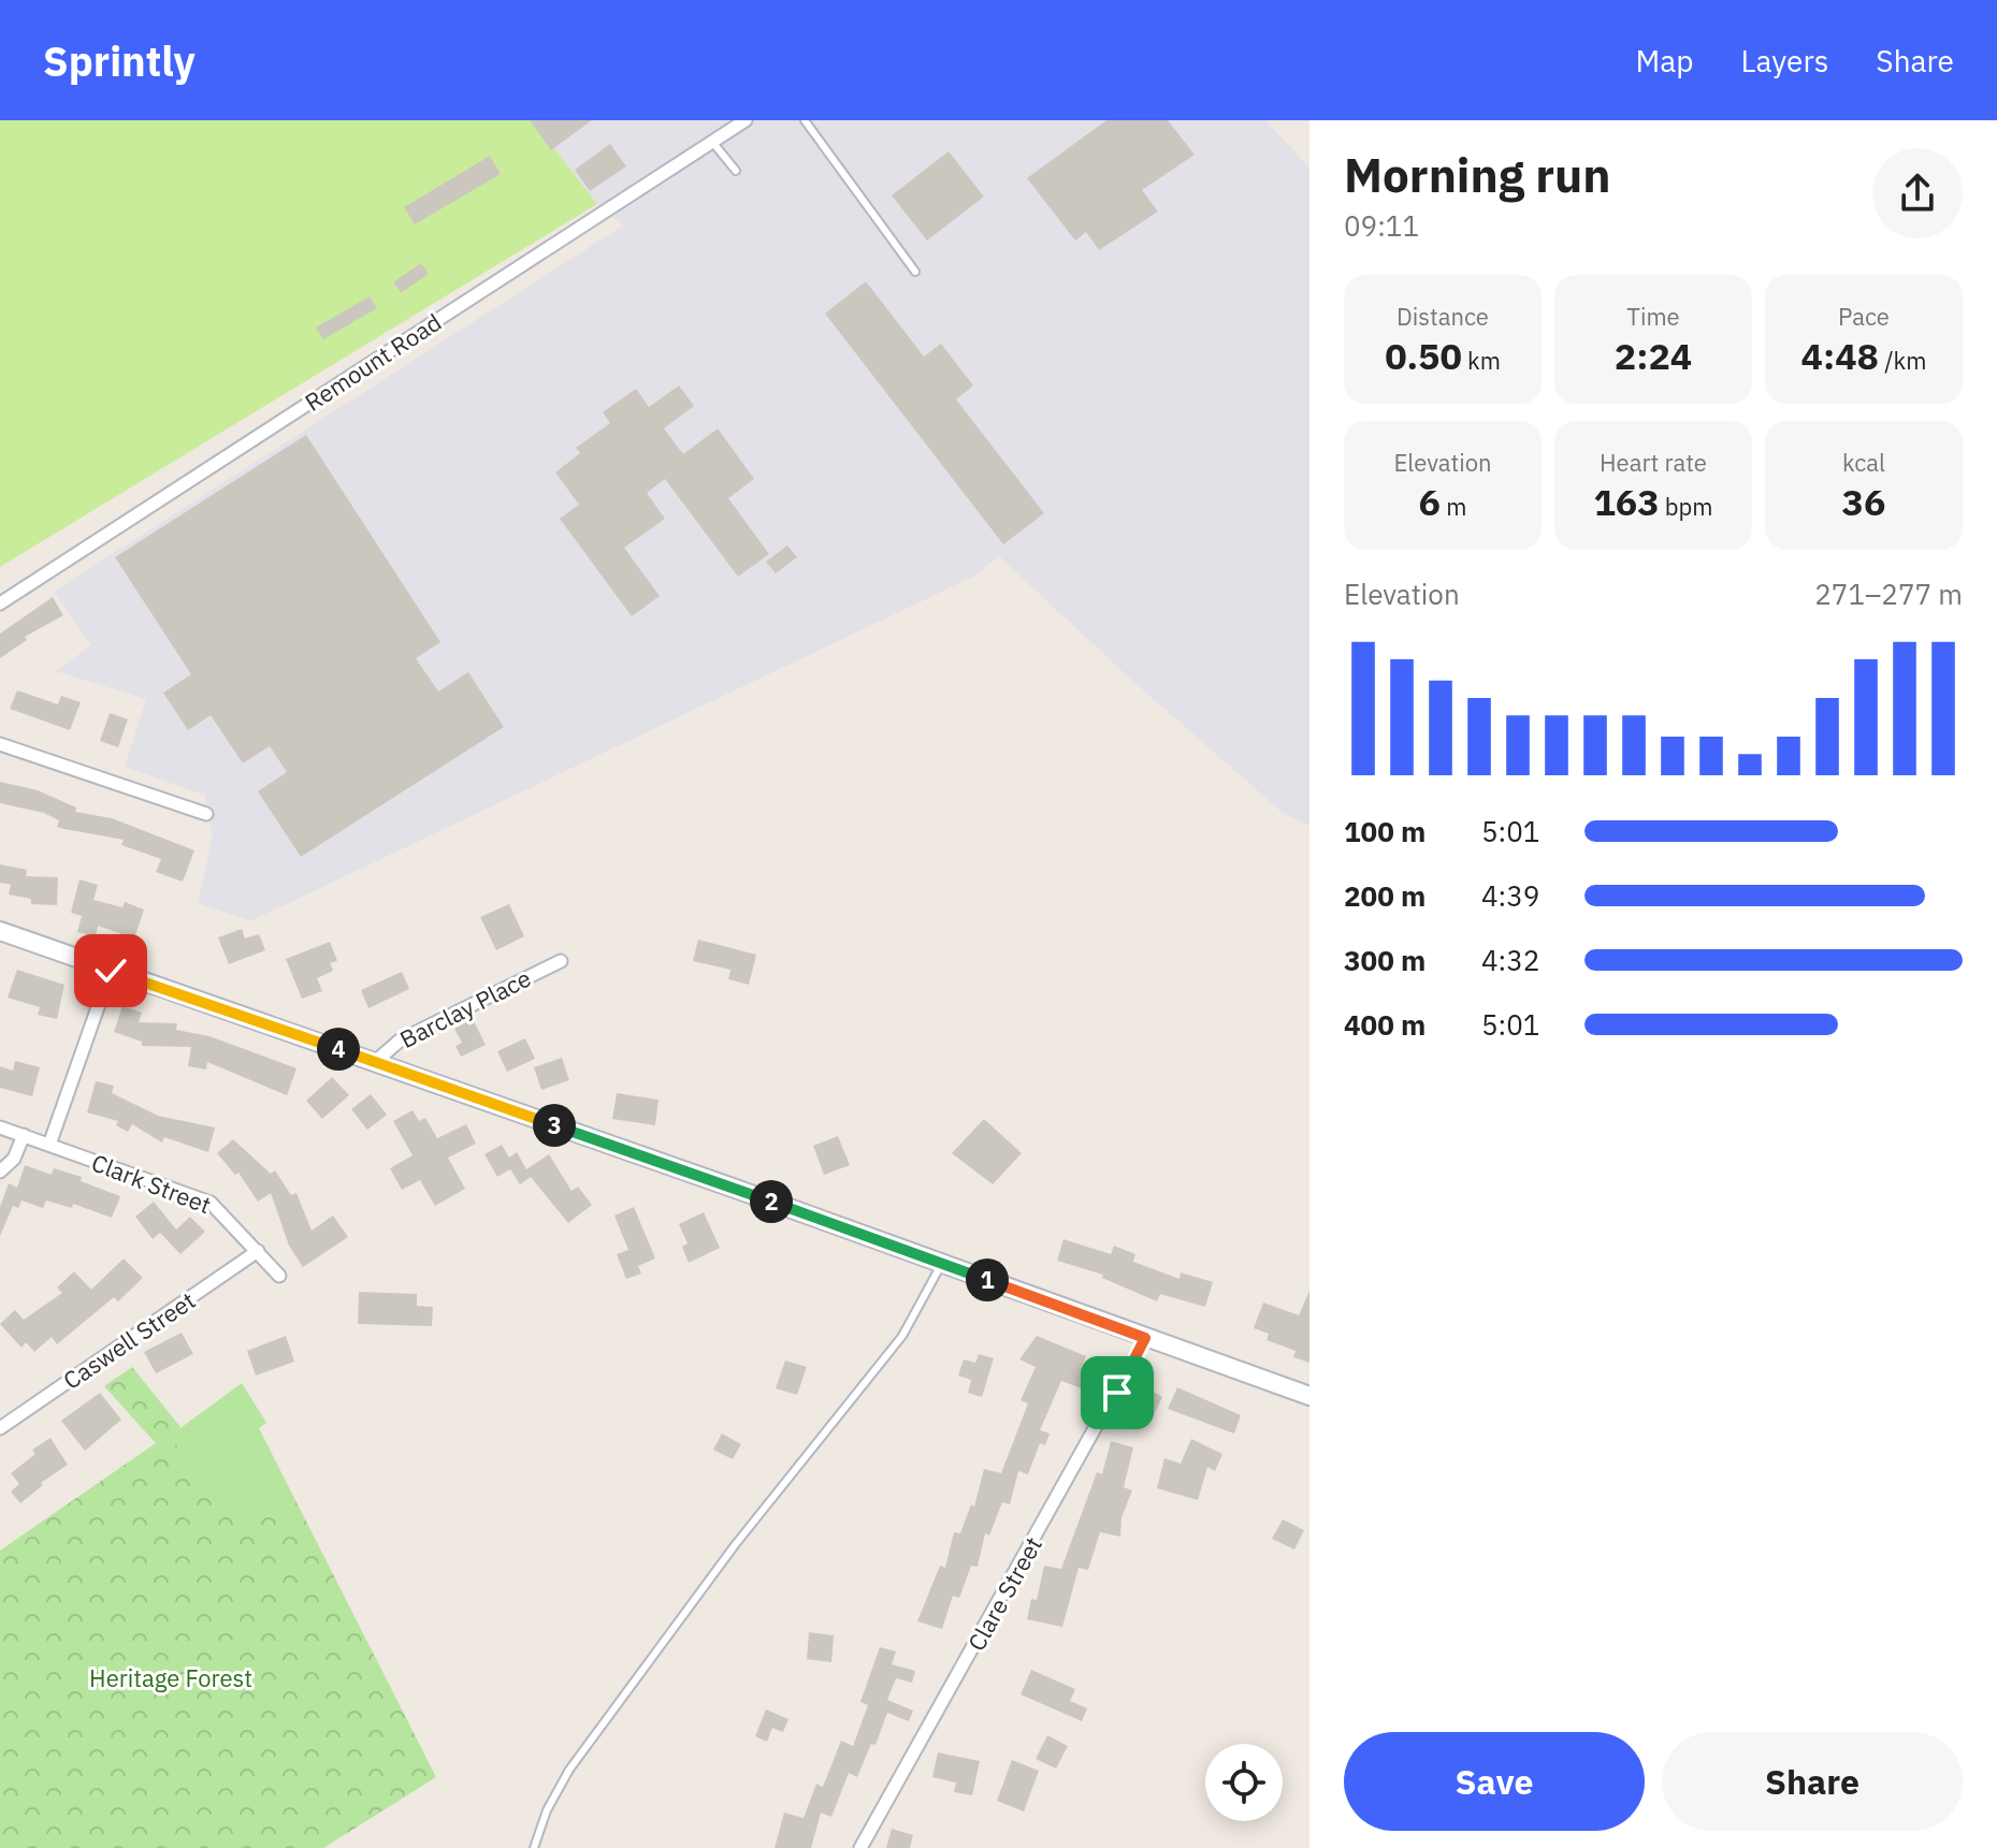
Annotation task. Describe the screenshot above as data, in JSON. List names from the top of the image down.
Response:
{
  "streets": {
    "street": [
      "Remount Road",
      "Barclay Place",
      "Clark Street",
      "Caswell Street",
      "Clare Street"
    ]
  },
  "crossings": [
    ["Clark Street", "Caswell Street"]
  ],
  "parks": ["Heritage Forest"],
  "page": {
    "header": "Sprintly",
    "nav": ["Map", "Layers", "Share"],
    "heading": ["Morning run", "09:11"],
    "stats": [
      ["Distance", "0.50 km"],
      ["Time", "2:24"],
      ["Pace", "4:48 /km"],
      ["Elevation", "6 m"],
      ["Heart rate", "163 bpm"],
      ["kcal", "36"]
    ],
    "chart": ["Elevation", "271–277 m"],
    "list": [
      {
        "name": "100 m",
        "note": "5:01"
      },
      {
        "name": "200 m",
        "note": "4:39"
      },
      {
        "name": "300 m",
        "note": "4:32"
      },
      {
        "name": "400 m",
        "note": "5:01"
      }
    ],
    "pins": [
      "4",
      "3",
      "2",
      "1"
    ],
    "buttons": ["Save", "Share"]
  }
}
